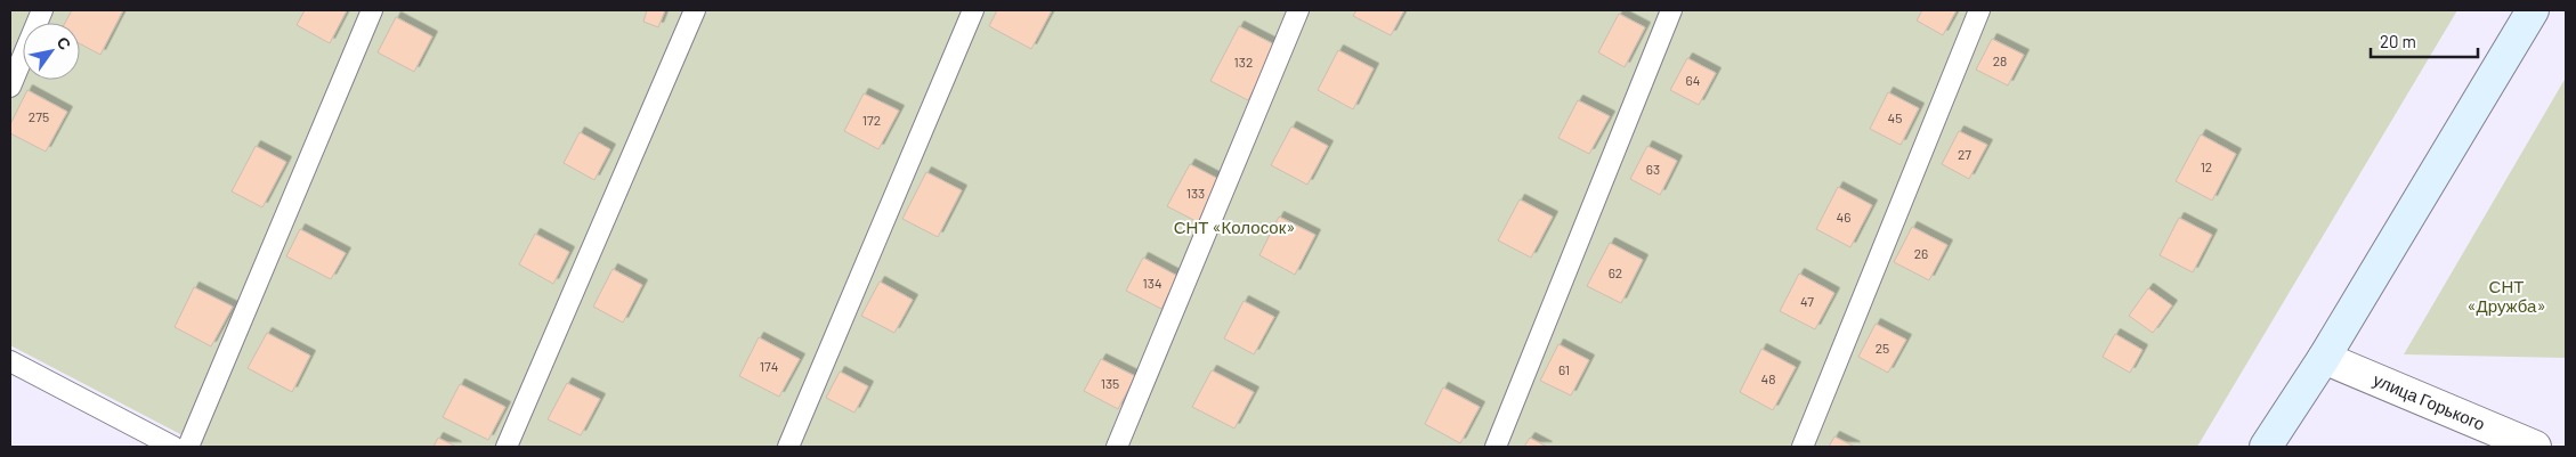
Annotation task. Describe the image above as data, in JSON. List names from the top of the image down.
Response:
{
  "streets": {
    "street": ["улица Горького"]
  },
  "parks": ["СНТ «Колосок»", "СНТ «Дружба»"],
  "house_numbers": [
    "28",
    "132",
    "64",
    "275",
    "45",
    "172",
    "27",
    "12",
    "63",
    "133",
    "46",
    "26",
    "62",
    "134",
    "47",
    "25",
    "174",
    "61",
    "48",
    "135"
  ],
  "scale_bar": "20 m",
  "north": "top right"
}
